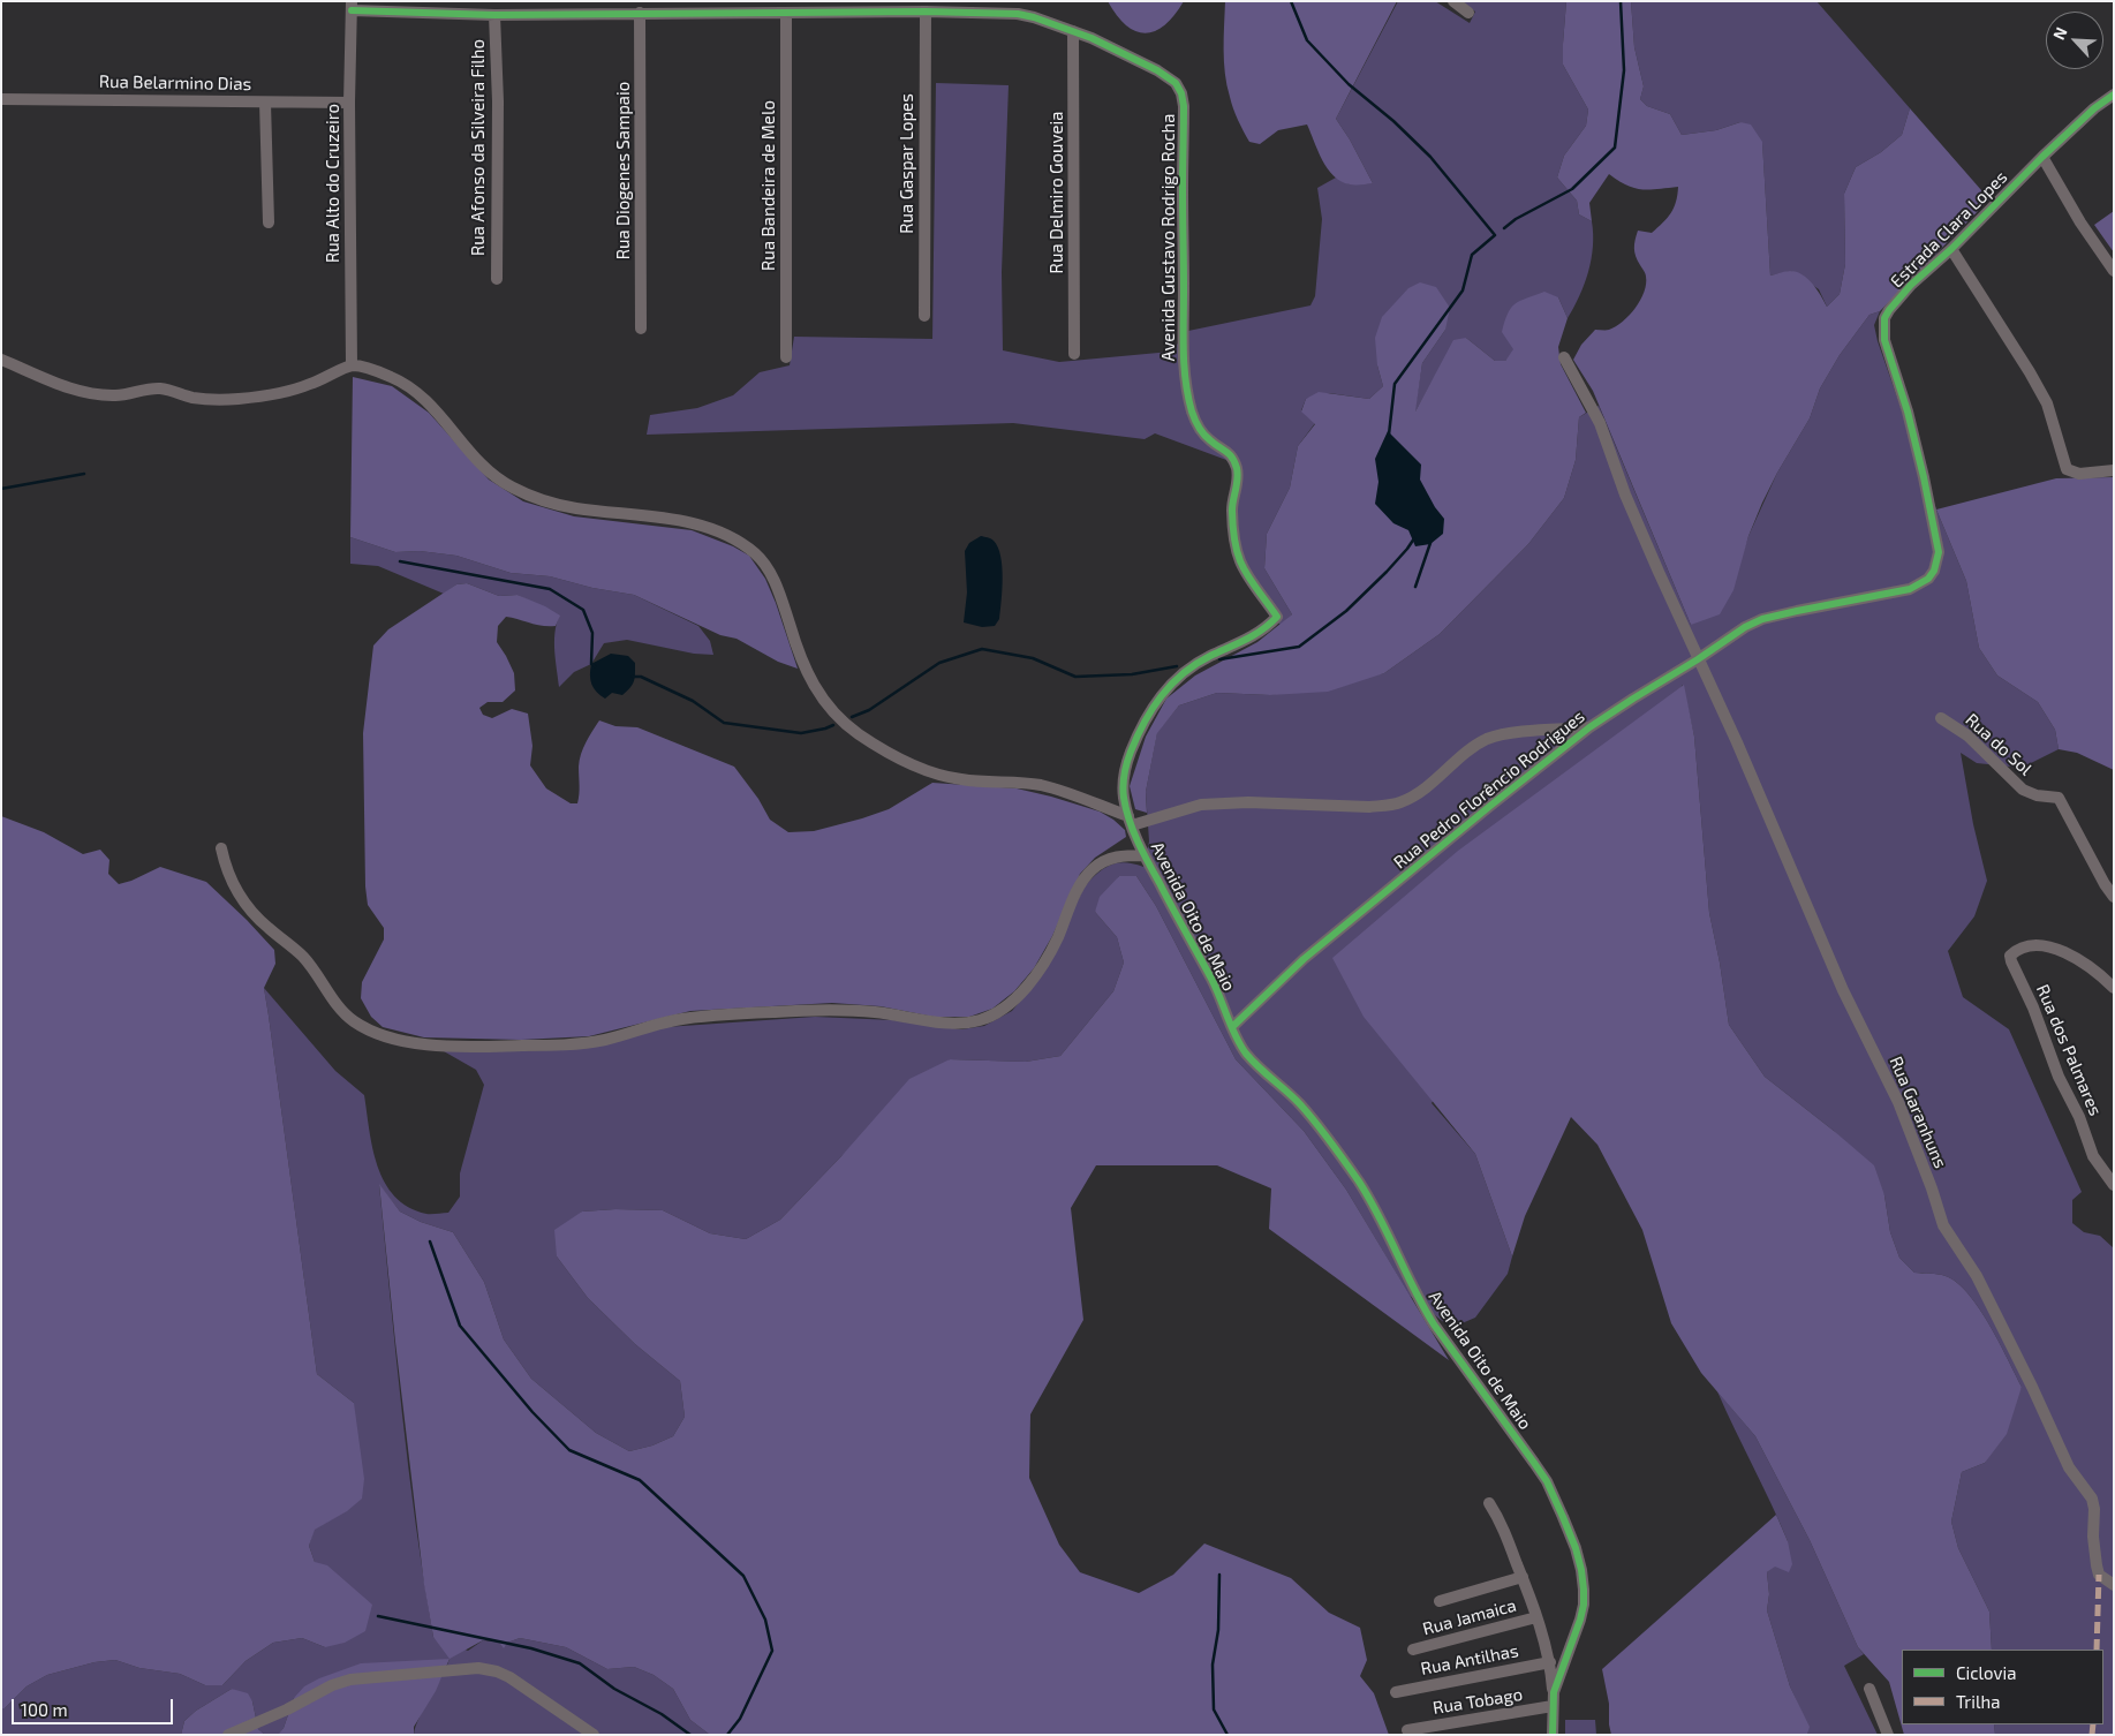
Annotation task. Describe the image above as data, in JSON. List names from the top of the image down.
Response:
{
  "streets": {
    "street": [
      "Rua Belarmino Dias",
      "Rua Afonso da Silveira Filho",
      "Rua Gaspar Lopes",
      "Rua Diogenes Sampaio",
      "Rua Alto do Cruzeiro",
      "Rua Bandeira de Melo",
      "Rua Delmiro Gouveia",
      "Estrada Clara Lopes",
      "Avenida Gustavo Rodrigo Rocha",
      "Rua do Sol",
      "Rua Pedro Florêncio Rodrigues",
      "Avenida Oito de Maio",
      "Rua dos Palmares",
      "Rua Garanhuns",
      "Rua Jamaica",
      "Rua Antilhas",
      "Rua Tobago"
    ]
  },
  "crossings": [
    ["Rua Belarmino Dias", "Rua Alto do Cruzeiro"],
    ["Rua Afonso da Silveira Filho", "Avenida Gustavo Rodrigo Rocha"],
    ["Rua Gaspar Lopes", "Avenida Gustavo Rodrigo Rocha"],
    ["Rua Diogenes Sampaio", "Avenida Gustavo Rodrigo Rocha"],
    ["Rua Alto do Cruzeiro", "Avenida Gustavo Rodrigo Rocha"],
    ["Rua Bandeira de Melo", "Avenida Gustavo Rodrigo Rocha"],
    ["Rua Delmiro Gouveia", "Avenida Gustavo Rodrigo Rocha"],
    ["Estrada Clara Lopes", "Rua Pedro Florêncio Rodrigues"],
    ["Avenida Gustavo Rodrigo Rocha", "Avenida Oito de Maio"],
    ["Rua Pedro Florêncio Rodrigues", "Avenida Oito de Maio"],
    ["Rua Pedro Florêncio Rodrigues", "Rua Garanhuns"],
    ["Avenida Oito de Maio", "Rua Tobago"]
  ],
  "legend": ["Ciclovia", "Trilha"],
  "scale_bar": "100 m",
  "north": "top left"
}
